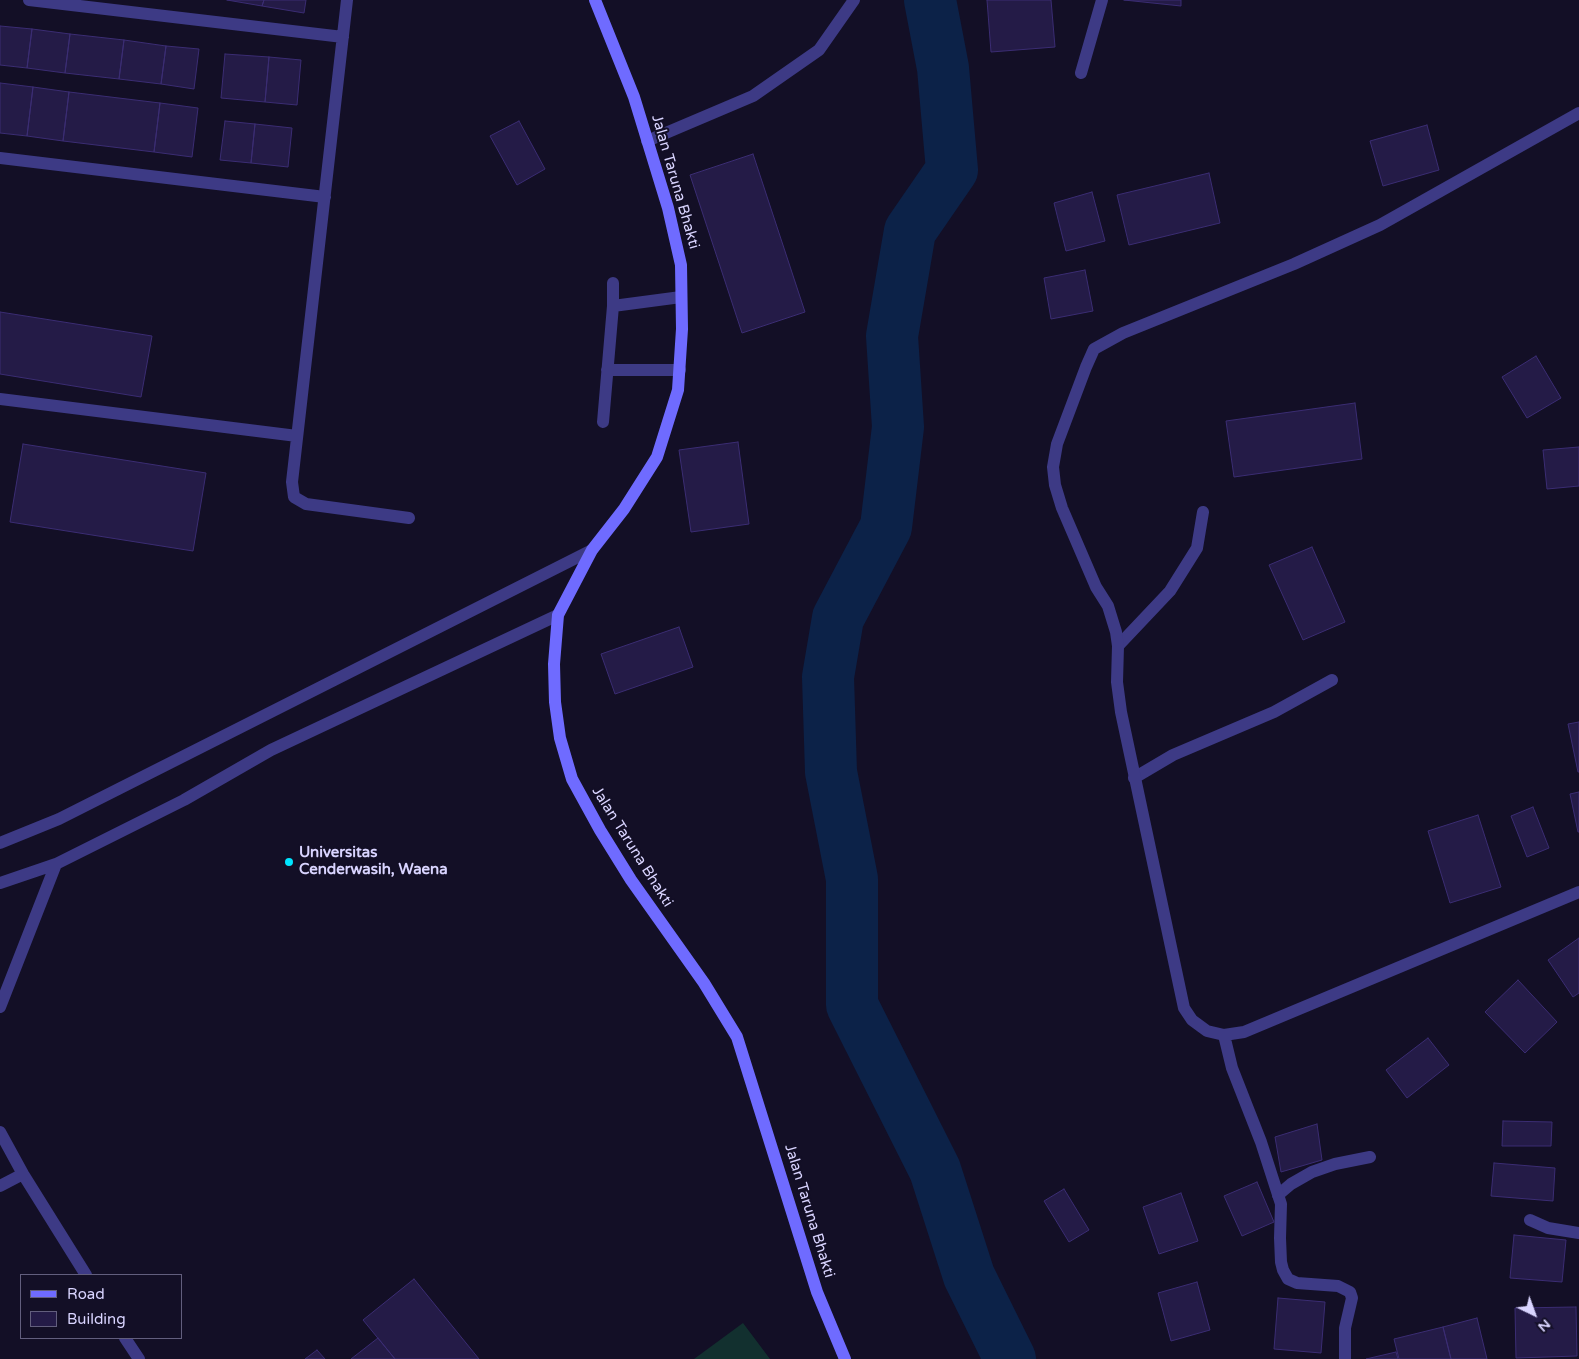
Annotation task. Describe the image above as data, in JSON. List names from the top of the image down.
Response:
{
  "streets": {
    "street": ["Jalan Taruna Bhakti"]
  },
  "places": ["Universitas Cenderwasih, Waena"],
  "legend": ["Road", "Building"],
  "north": "bottom right"
}
